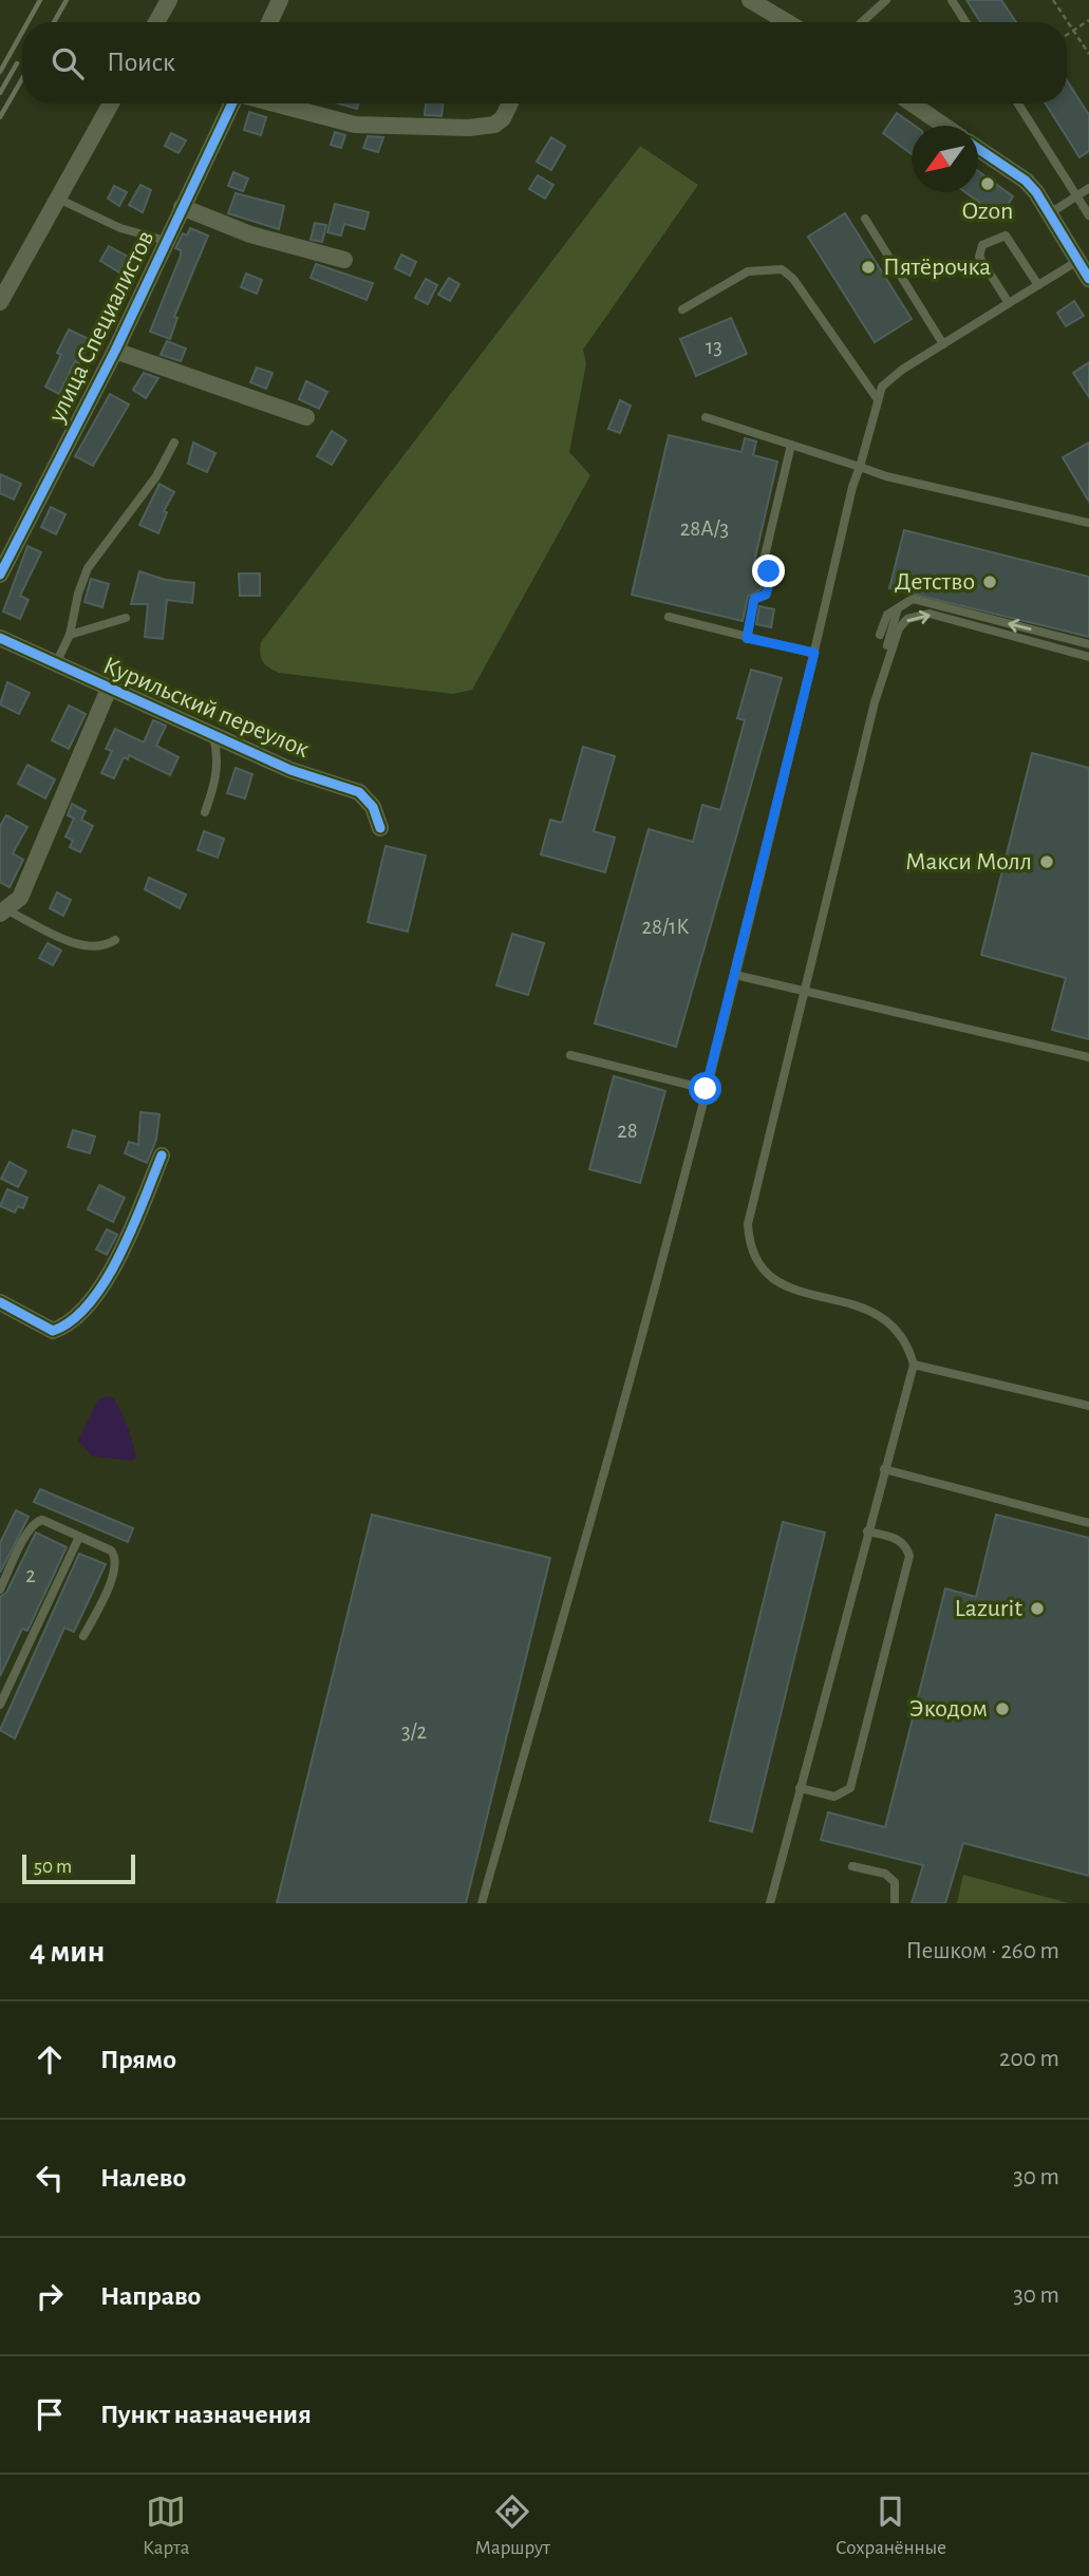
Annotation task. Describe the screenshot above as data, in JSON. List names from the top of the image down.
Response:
{
  "streets": {
    "street": ["улица Специалистов", "Курильский переулок"]
  },
  "places": [
    "Ozon",
    "Пятёрочка",
    "Детство",
    "Макси Молл",
    "Lazurit",
    "Экодом"
  ],
  "house_numbers": [
    "13",
    "28А/3",
    "28/1К",
    "28",
    "2",
    "3/2"
  ],
  "scale_bar": "50 m",
  "north": "bottom left",
  "page": {
    "search": "Поиск",
    "scale": "50 m",
    "heading": ["4 мин", "Пешком · 260 m"],
    "list": [
      ["Прямо", "200 m"],
      ["Налево", "30 m"],
      ["Направо", "30 m"],
      "Пункт назначения"
    ],
    "nav": ["Карта", "Маршрут", "Сохранённые"]
  }
}
